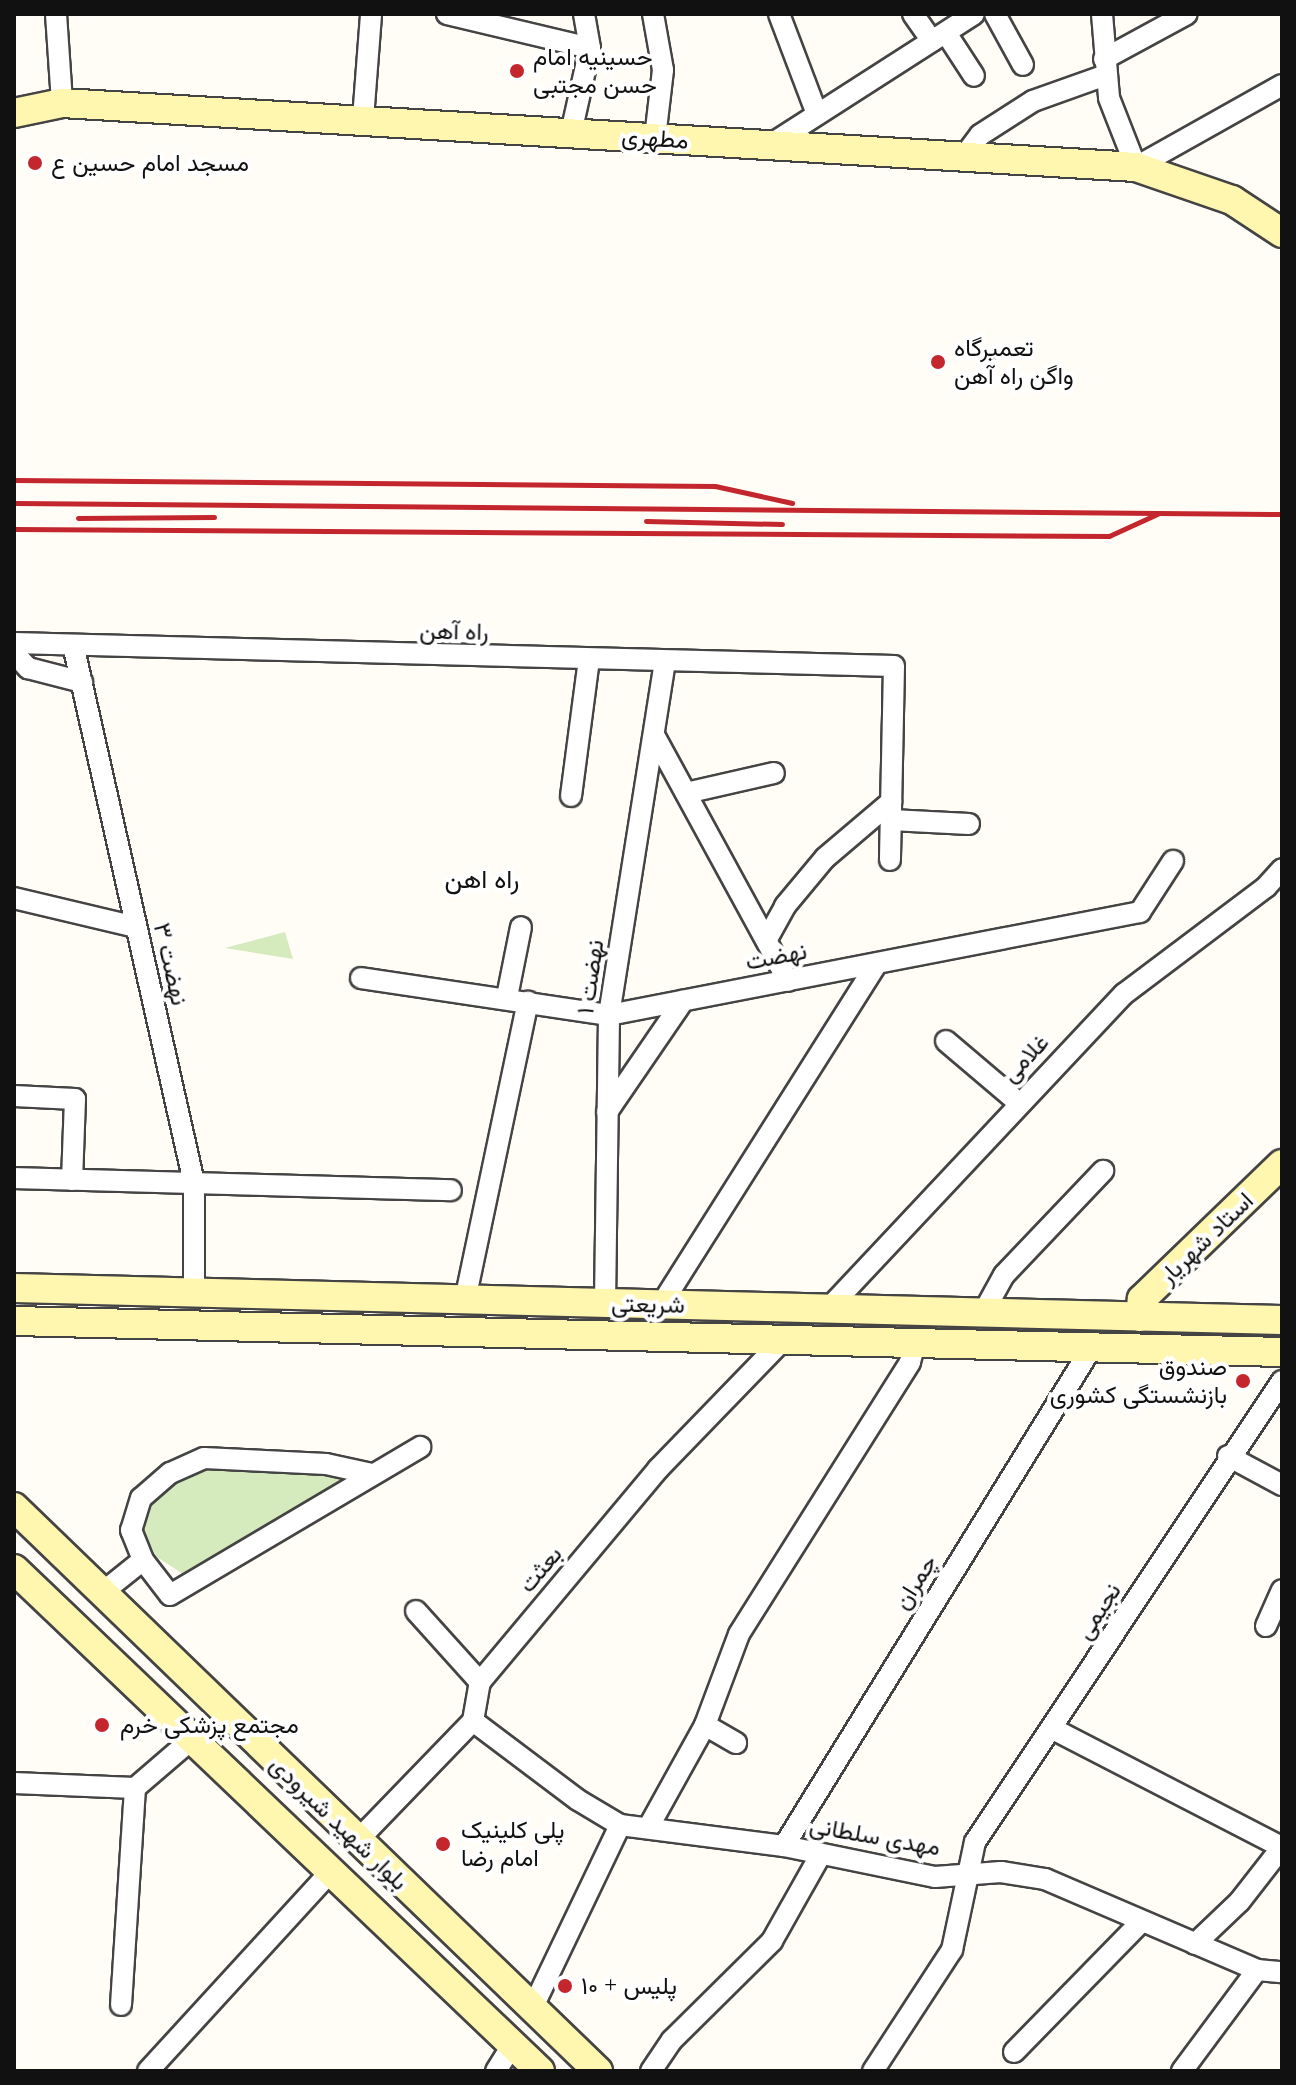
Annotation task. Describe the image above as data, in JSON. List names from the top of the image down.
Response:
{
  "streets": {
    "main road": [
      "مطهری",
      "استاد شهریار",
      "شریعتی",
      "بلوار شهید شیرودی"
    ],
    "street": [
      "راه آهن",
      "نهضت",
      "نهضت ۳",
      "نهضت ۱",
      "غلامی",
      "بعثت",
      "چمران",
      "نجیمی",
      "مهدی سلطانی"
    ]
  },
  "crossings": [
    ["راه آهن", "نهضت ۳"],
    ["راه آهن", "نهضت ۱"],
    ["نهضت", "نهضت ۱"],
    ["نهضت ۳", "شریعتی"],
    ["نهضت ۱", "شریعتی"],
    ["غلامی", "شریعتی"],
    ["استاد شهریار", "شریعتی"],
    ["شریعتی", "بعثت"],
    ["شریعتی", "چمران"],
    ["بعثت", "مهدی سلطانی"],
    ["چمران", "مهدی سلطانی"],
    ["نجیمی", "مهدی سلطانی"]
  ],
  "districts": ["راه اهن"],
  "places": [
    "حسینیه امام حسن مجتبی",
    "مسجد امام حسین ع",
    "تعمیرگاه واگن راه آهن",
    "صندوق بازنشستگی کشوری",
    "مجتمع پزشکی خرم",
    "پلی کلینیک امام رضا",
    "پلیس + ۱۰"
  ]
}
